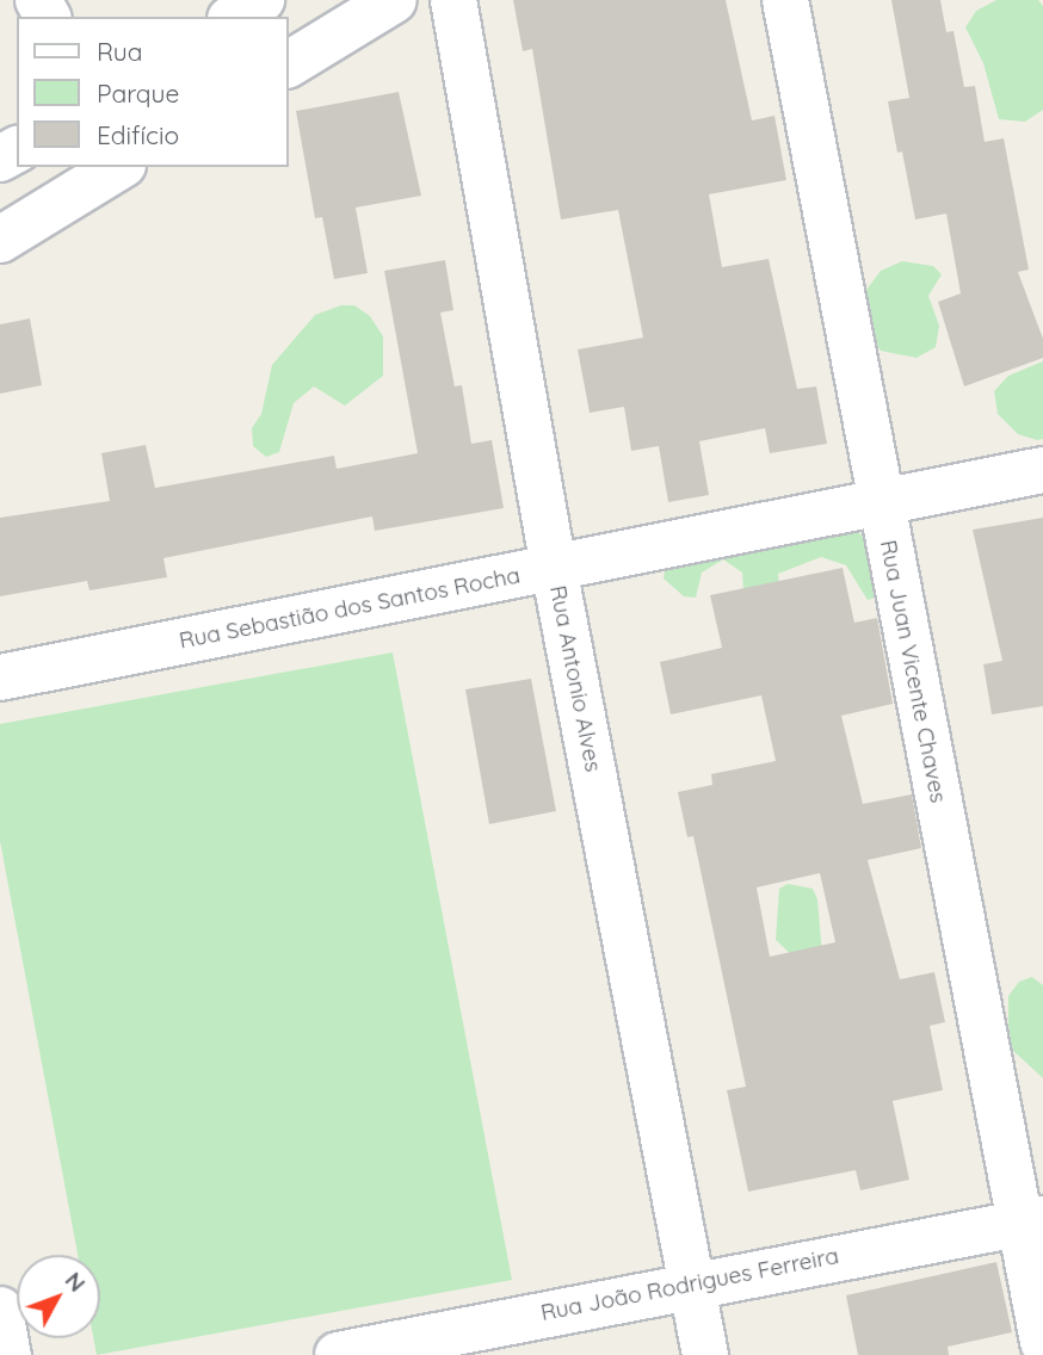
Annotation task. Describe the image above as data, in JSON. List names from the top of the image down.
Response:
{
  "streets": {
    "street": [
      "Rua Sebastião dos Santos Rocha",
      "Rua Juan Vicente Chaves",
      "Rua Antonio Alves",
      "Rua João Rodrigues Ferreira"
    ]
  },
  "crossings": [
    ["Rua Sebastião dos Santos Rocha", "Rua Juan Vicente Chaves"],
    ["Rua Sebastião dos Santos Rocha", "Rua Antonio Alves"],
    ["Rua Juan Vicente Chaves", "Rua João Rodrigues Ferreira"],
    ["Rua Antonio Alves", "Rua João Rodrigues Ferreira"]
  ],
  "legend": ["Rua", "Parque", "Edifício"],
  "north": "top right"
}
